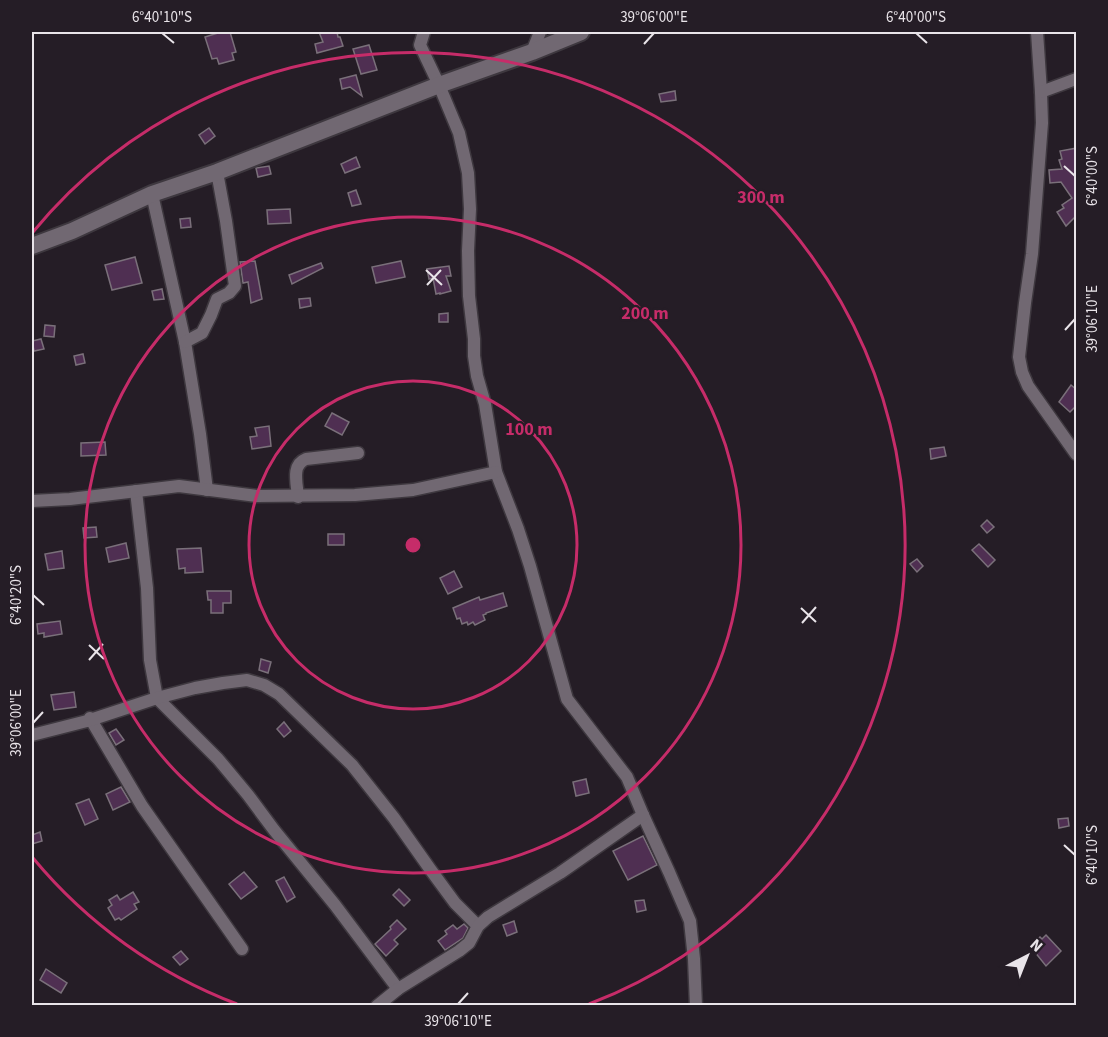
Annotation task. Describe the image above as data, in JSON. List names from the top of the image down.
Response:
{
  "north": "top right",
  "coordinates": [
    "6°40'10\"S",
    "39°06'00\"E",
    "6°40'00\"S",
    "39°06'10\"E",
    "6°40'20\"S"
  ],
  "rings": ["300 m", "200 m", "100 m"]
}
